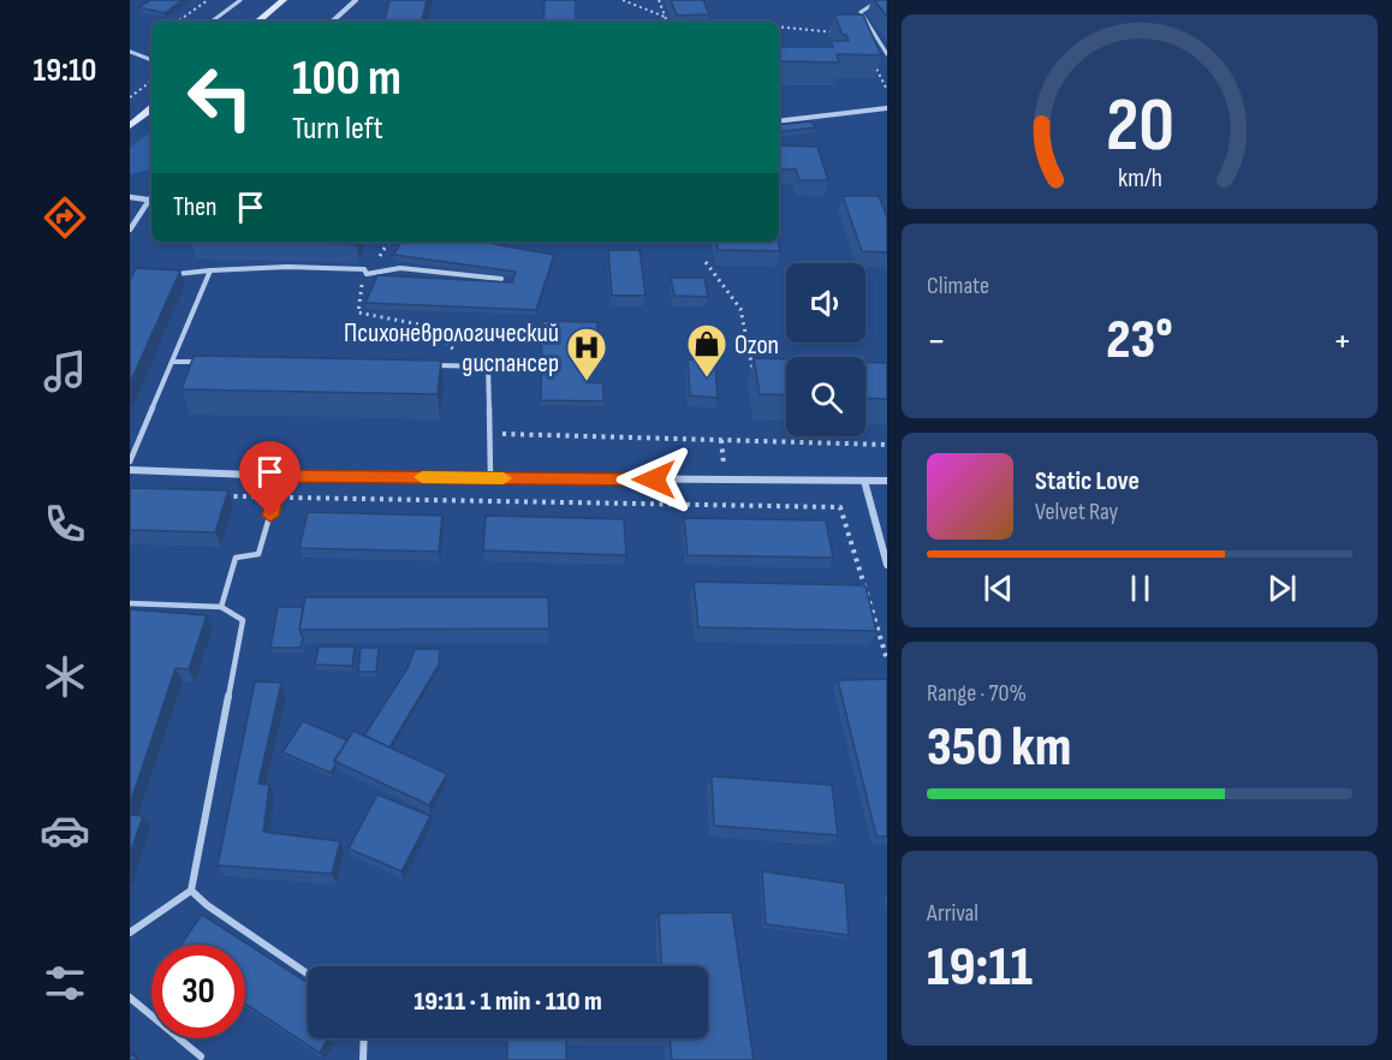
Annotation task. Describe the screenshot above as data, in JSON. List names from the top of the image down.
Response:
{
  "places": {
    "shop": ["Ozon"],
    "hospital": ["Психоневрологический диспансер"]
  },
  "page": {
    "tabs": "19:10",
    "turn": ["100 m", "Turn left"],
    "then": "Then",
    "tile": [
      "Climate",
      ["Range · 70%", "350 km"],
      ["Arrival", "19:11"]
    ],
    "heat": ["−", "23°", "+"],
    "song": ["Static Love", "Velvet Ray"],
    "limit": "30",
    "trip": "19:11 · 1 min · 110 m",
    "gauge": ["20", "km/h"]
  }
}
